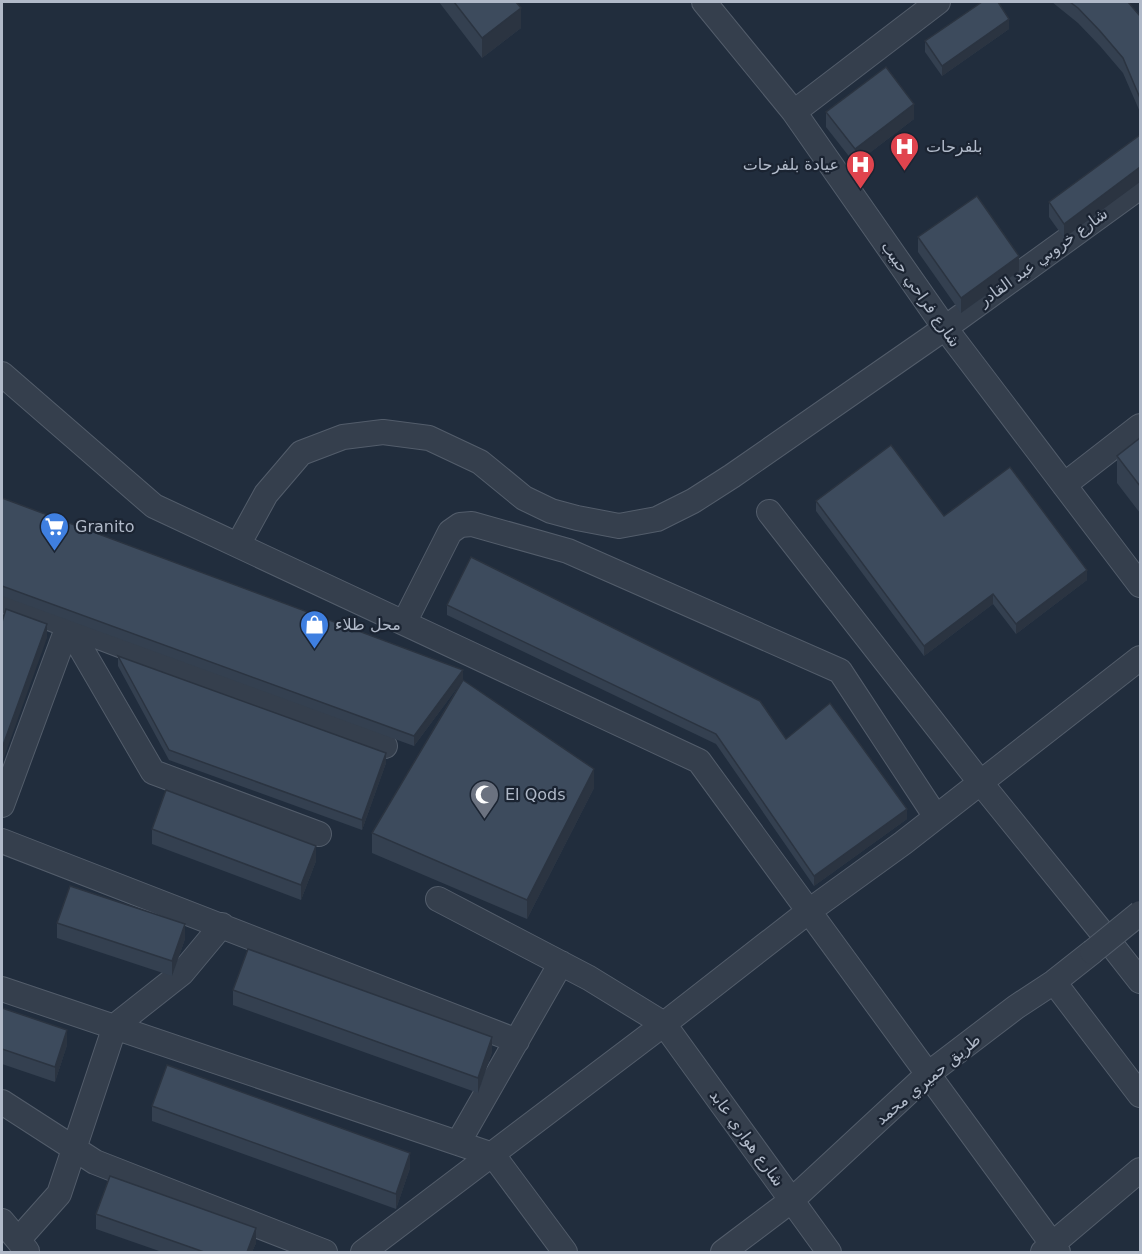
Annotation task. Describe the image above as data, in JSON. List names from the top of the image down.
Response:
{
  "streets": {
    "street": [
      "شارع خروبي عبد القادر",
      "شارع فراحي حبيب",
      "طريق حميري محمد",
      "شارع هواري عابد"
    ]
  },
  "crossings": [
    ["شارع خروبي عبد القادر", "شارع فراحي حبيب"],
    ["طريق حميري محمد", "شارع هواري عابد"]
  ],
  "places": {
    "hospital": ["بلفرحات", "عيادة بلفرحات"],
    "supermarket": ["Granito"],
    "shop": ["محل طلاء"],
    "mosque": ["El Qods"]
  }
}
